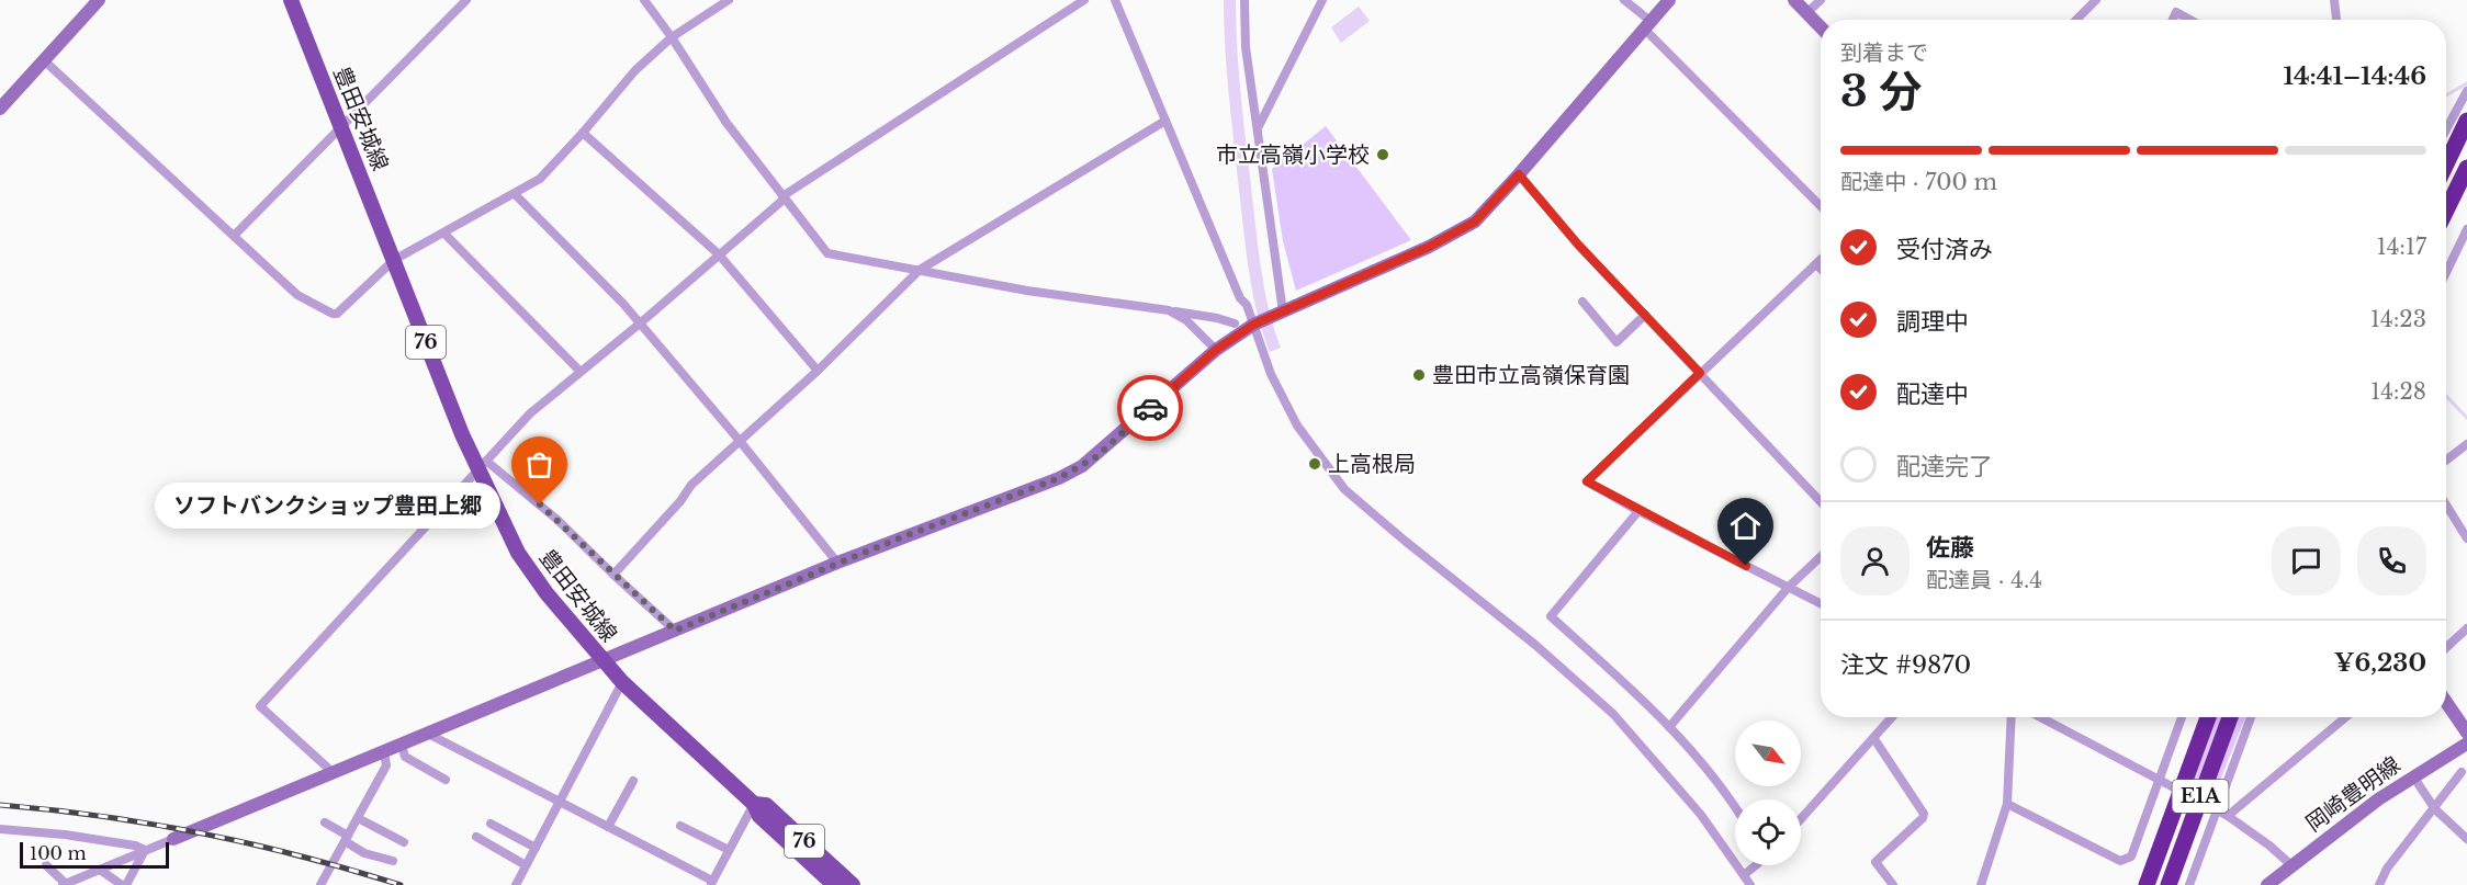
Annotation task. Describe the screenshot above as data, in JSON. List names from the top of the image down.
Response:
{
  "streets": {
    "highway": ["E1A"],
    "main road": ["豊田安城線", "76"],
    "street": ["岡崎豊明線"]
  },
  "places": [
    "市立高嶺小学校",
    "豊田市立高嶺保育園",
    "上高根局",
    "ソフトバンクショップ豊田上郷"
  ],
  "scale_bar": "100 m",
  "north": "bottom right",
  "page": {
    "heading": ["3 分", "到着まで", "14:41–14:46"],
    "panel": [
      "佐藤",
      "配達員 · 4.4",
      "注文 #9870",
      "¥6,230"
    ],
    "bar": "配達中 · 700 m",
    "list": [
      ["受付済み", "14:17"],
      ["調理中", "14:23"],
      ["配達中", "14:28"],
      "配達完了"
    ],
    "bubble": "ソフトバンクショップ豊田上郷",
    "scale": "100 m"
  }
}
